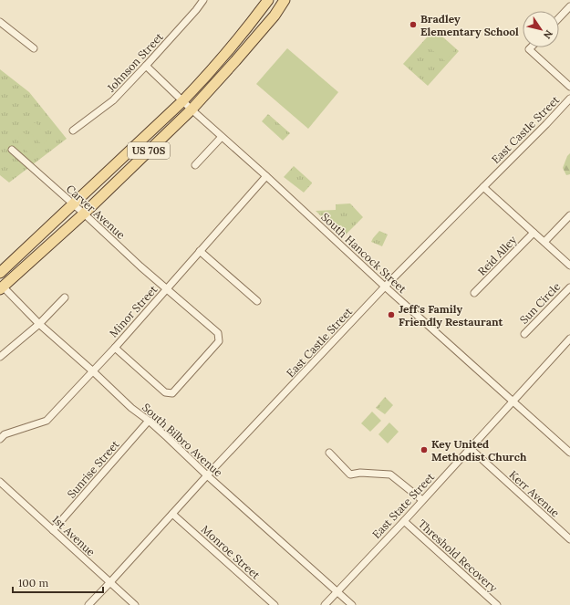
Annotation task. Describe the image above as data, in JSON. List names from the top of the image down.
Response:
{
  "streets": {
    "main road": ["US 70S"],
    "street": [
      "Johnson Street",
      "East Castle Street",
      "Carver Avenue",
      "South Hancock Street",
      "Reid Alley",
      "Sun Circle",
      "Minor Street",
      "South Bilbro Avenue",
      "Sunrise Street",
      "Kerr Avenue",
      "East State Street",
      "1st Avenue",
      "Monroe Street",
      "Threshold Recovery"
    ]
  },
  "crossings": [
    ["Johnson Street", "South Hancock Street"],
    ["East Castle Street", "South Hancock Street"],
    ["East Castle Street", "South Bilbro Avenue"],
    ["East Castle Street", "1st Avenue"],
    ["East Castle Street", "Monroe Street"],
    ["US 70S", "Carver Avenue"],
    ["US 70S", "South Hancock Street"],
    ["US 70S", "South Bilbro Avenue"],
    ["Carver Avenue", "Minor Street"],
    ["South Hancock Street", "Minor Street"],
    ["South Hancock Street", "East State Street"],
    ["Minor Street", "South Bilbro Avenue"],
    ["South Bilbro Avenue", "Sunrise Street"],
    ["South Bilbro Avenue", "East State Street"],
    ["Sunrise Street", "1st Avenue"],
    ["Kerr Avenue", "East State Street"],
    ["East State Street", "Threshold Recovery"]
  ],
  "places": ["Bradley Elementary School", "Jeff's Family Friendly Restaurant", "Key United Methodist Church"],
  "scale_bar": "100 m",
  "north": "bottom right"
}
